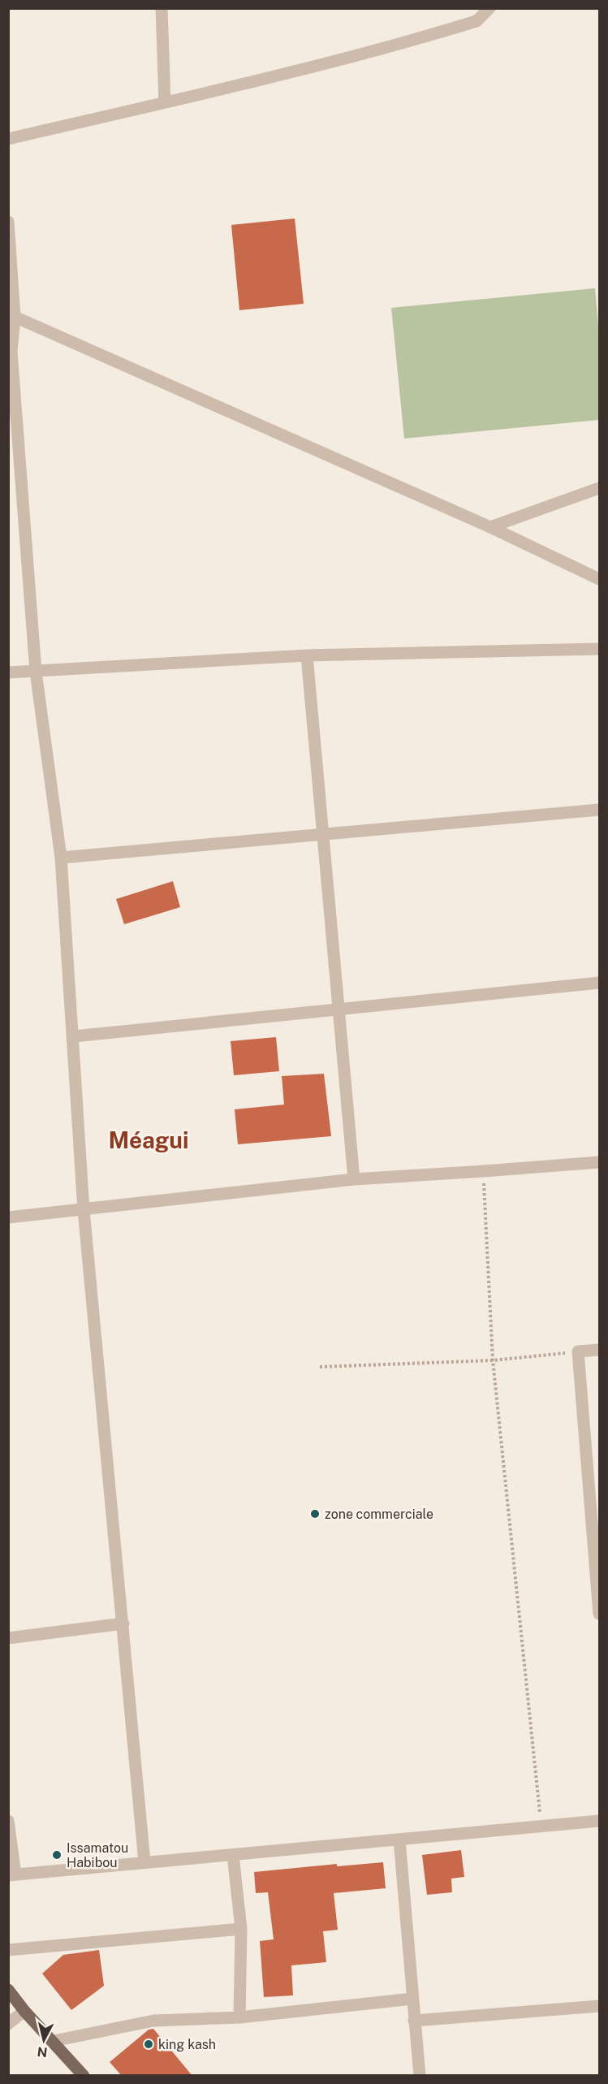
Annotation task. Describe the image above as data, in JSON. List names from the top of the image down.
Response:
{
  "districts": ["Méagui"],
  "places": ["zone commerciale", "Issamatou Habibou", "king kash"],
  "north": "bottom"
}
